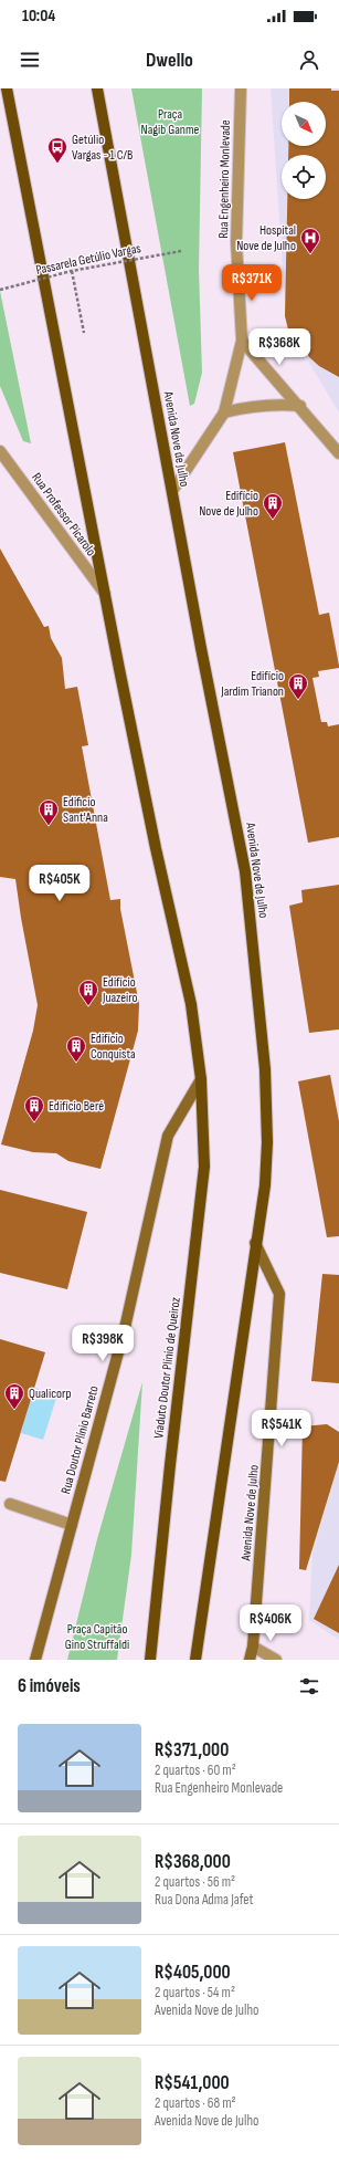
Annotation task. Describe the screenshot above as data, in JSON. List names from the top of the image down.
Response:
{
  "streets": {
    "main road": ["Avenida Nove de Julho", "Viaduto Doutor Plínio de Queiroz", "Rua Doutor Plínio Barreto"],
    "street": ["Rua Engenheiro Monlevade", "Rua Professor Picarolo"],
    "path": ["Passarela Getúlio Vargas"]
  },
  "crossings": [
    ["Rua Engenheiro Monlevade", "Avenida Nove de Julho"],
    ["Viaduto Doutor Plínio de Queiroz", "Rua Doutor Plínio Barreto"]
  ],
  "parks": ["Praça Nagib Ganme", "Praça Capitão Gino Struffaldi"],
  "places": {
    "bus stop": ["Getúlio Vargas - 1 C/B"],
    "hospital": ["Hospital Nove de Julho"],
    "building": [
      "Edifício Nove de Julho",
      "Edifício Jardim Trianon",
      "Edificio Sant'Anna",
      "Edifício Juazeiro",
      "Edifício Conquista",
      "Edifício Beré",
      "Qualicorp"
    ]
  },
  "north": "bottom right",
  "page": {
    "status": "10:04",
    "header": "Dwello",
    "price": [
      "R$371K",
      "R$368K",
      "R$405K",
      "R$398K",
      "R$541K",
      "R$406K"
    ],
    "heading": "6 imóveis",
    "list": [
      {
        "name": "R$371,000",
        "note": "2 quartos · 60 m² · Rua Engenheiro Monlevade"
      },
      {
        "name": "R$368,000",
        "note": "2 quartos · 56 m² · Rua Dona Adma Jafet"
      },
      {
        "name": "R$405,000",
        "note": "2 quartos · 54 m² · Avenida Nove de Julho"
      },
      {
        "name": "R$541,000",
        "note": "2 quartos · 68 m² · Avenida Nove de Julho"
      }
    ]
  }
}
